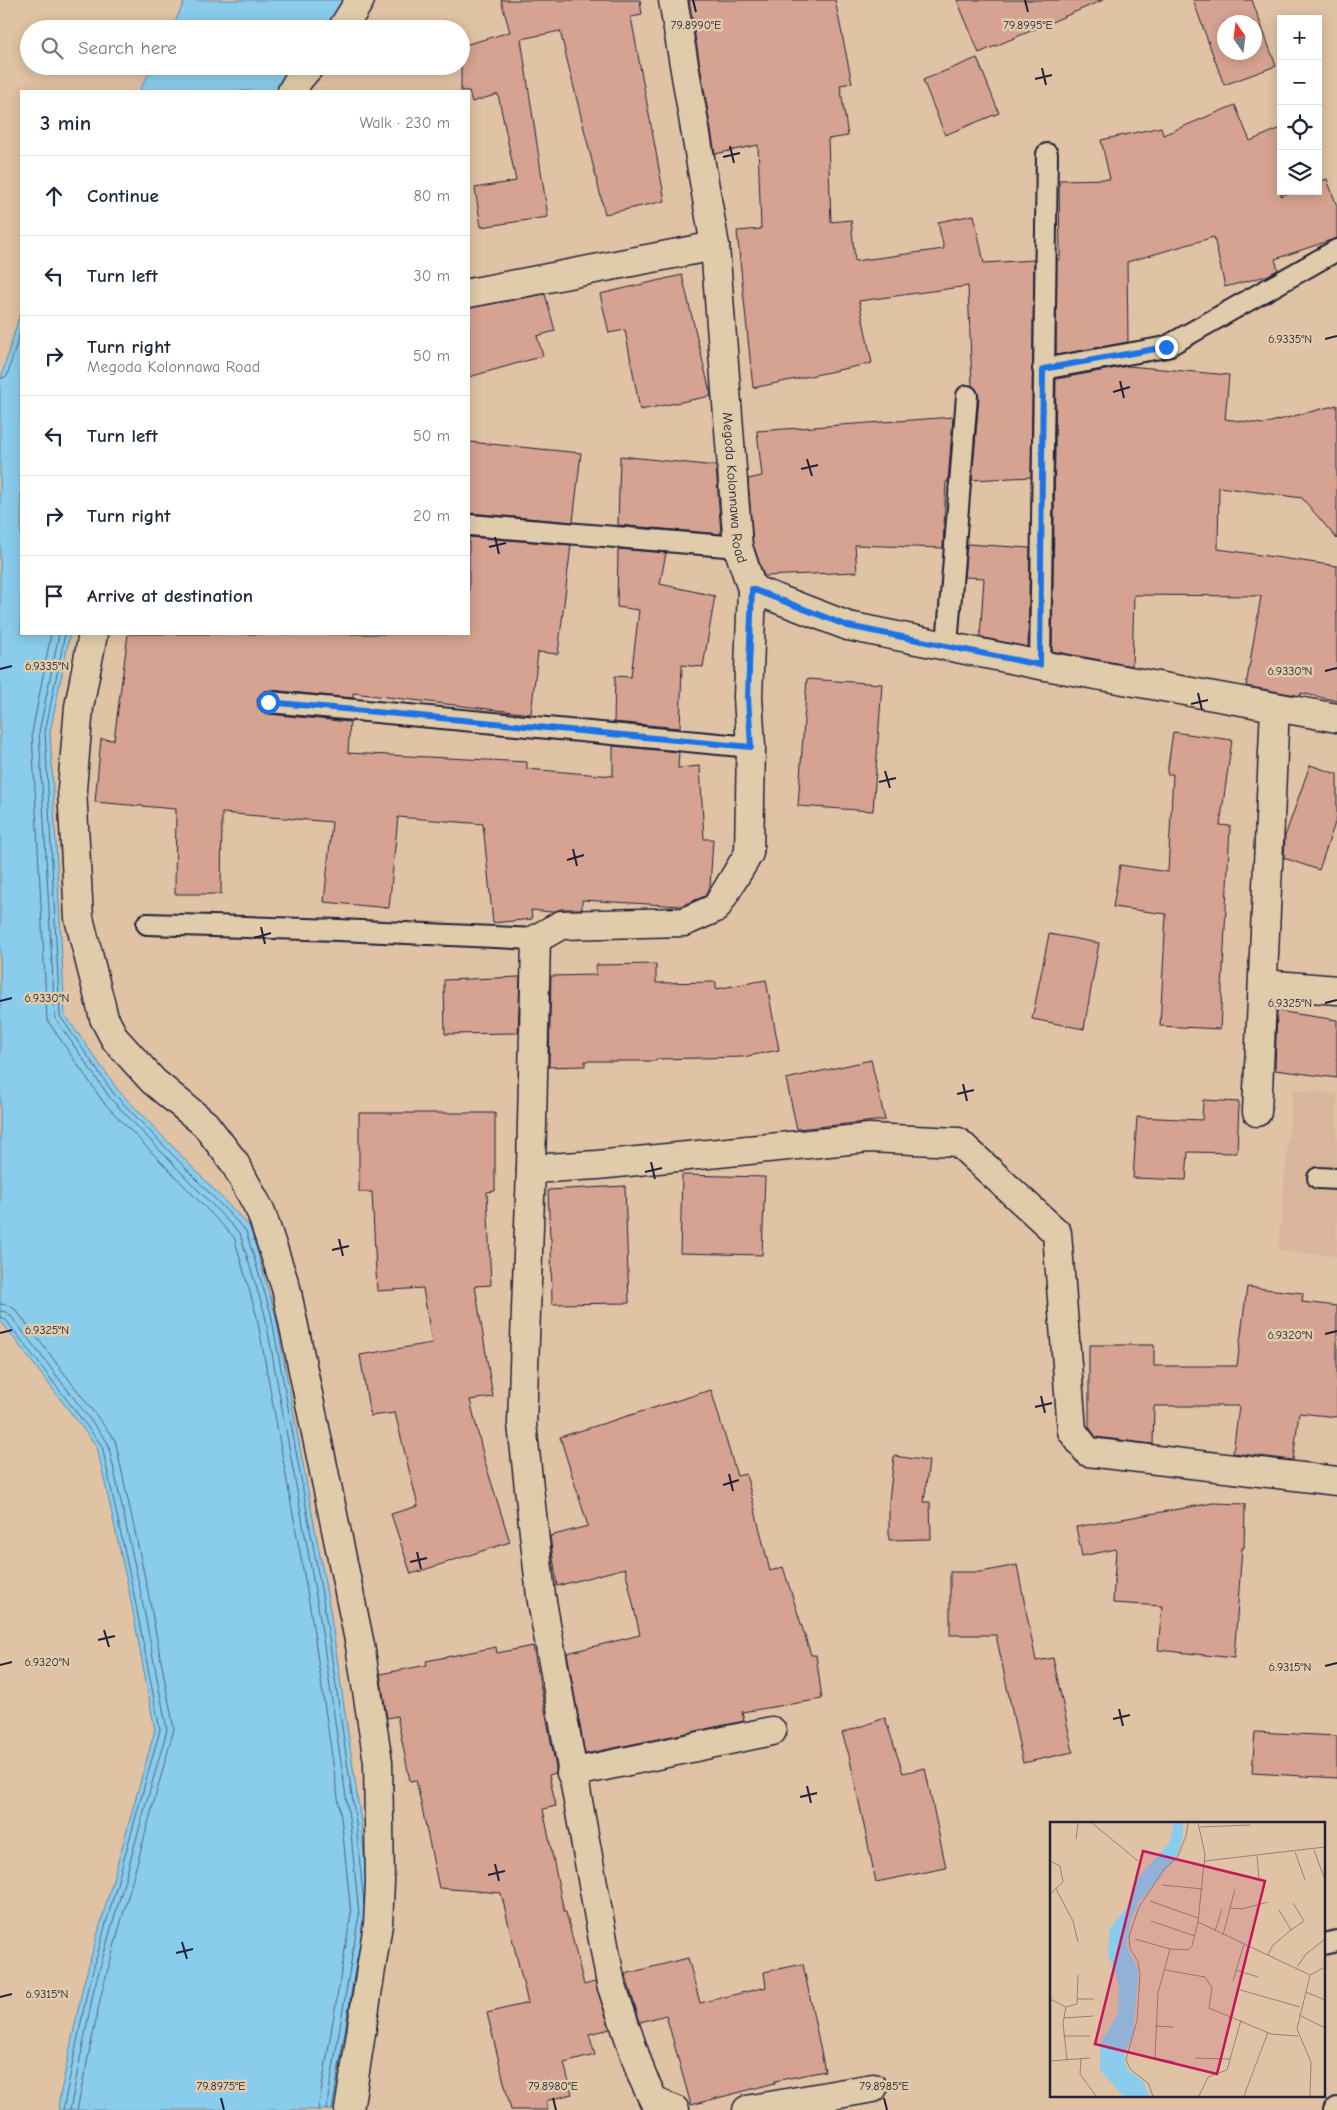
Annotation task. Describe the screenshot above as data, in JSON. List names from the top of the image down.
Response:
{
  "streets": {
    "street": ["Megoda Kolonnawa Road"]
  },
  "north": "top",
  "page": {
    "map_buttons": ["+", "−"],
    "search": "Search here",
    "heading": ["3 min", "Walk · 230 m"],
    "list": [
      ["Continue", "80 m"],
      ["Turn left", "30 m"],
      ["Turn right", "Megoda Kolonnawa Road", "50 m"],
      ["Turn left", "50 m"],
      ["Turn right", "20 m"],
      "Arrive at destination"
    ]
  },
  "coordinates": [
    "79.8990°E",
    "79.8995°E",
    "6.9335°N",
    "6.9330°N",
    "6.9325°N",
    "6.9320°N",
    "6.9315°N",
    "79.8975°E",
    "79.8980°E",
    "79.8985°E"
  ]
}
